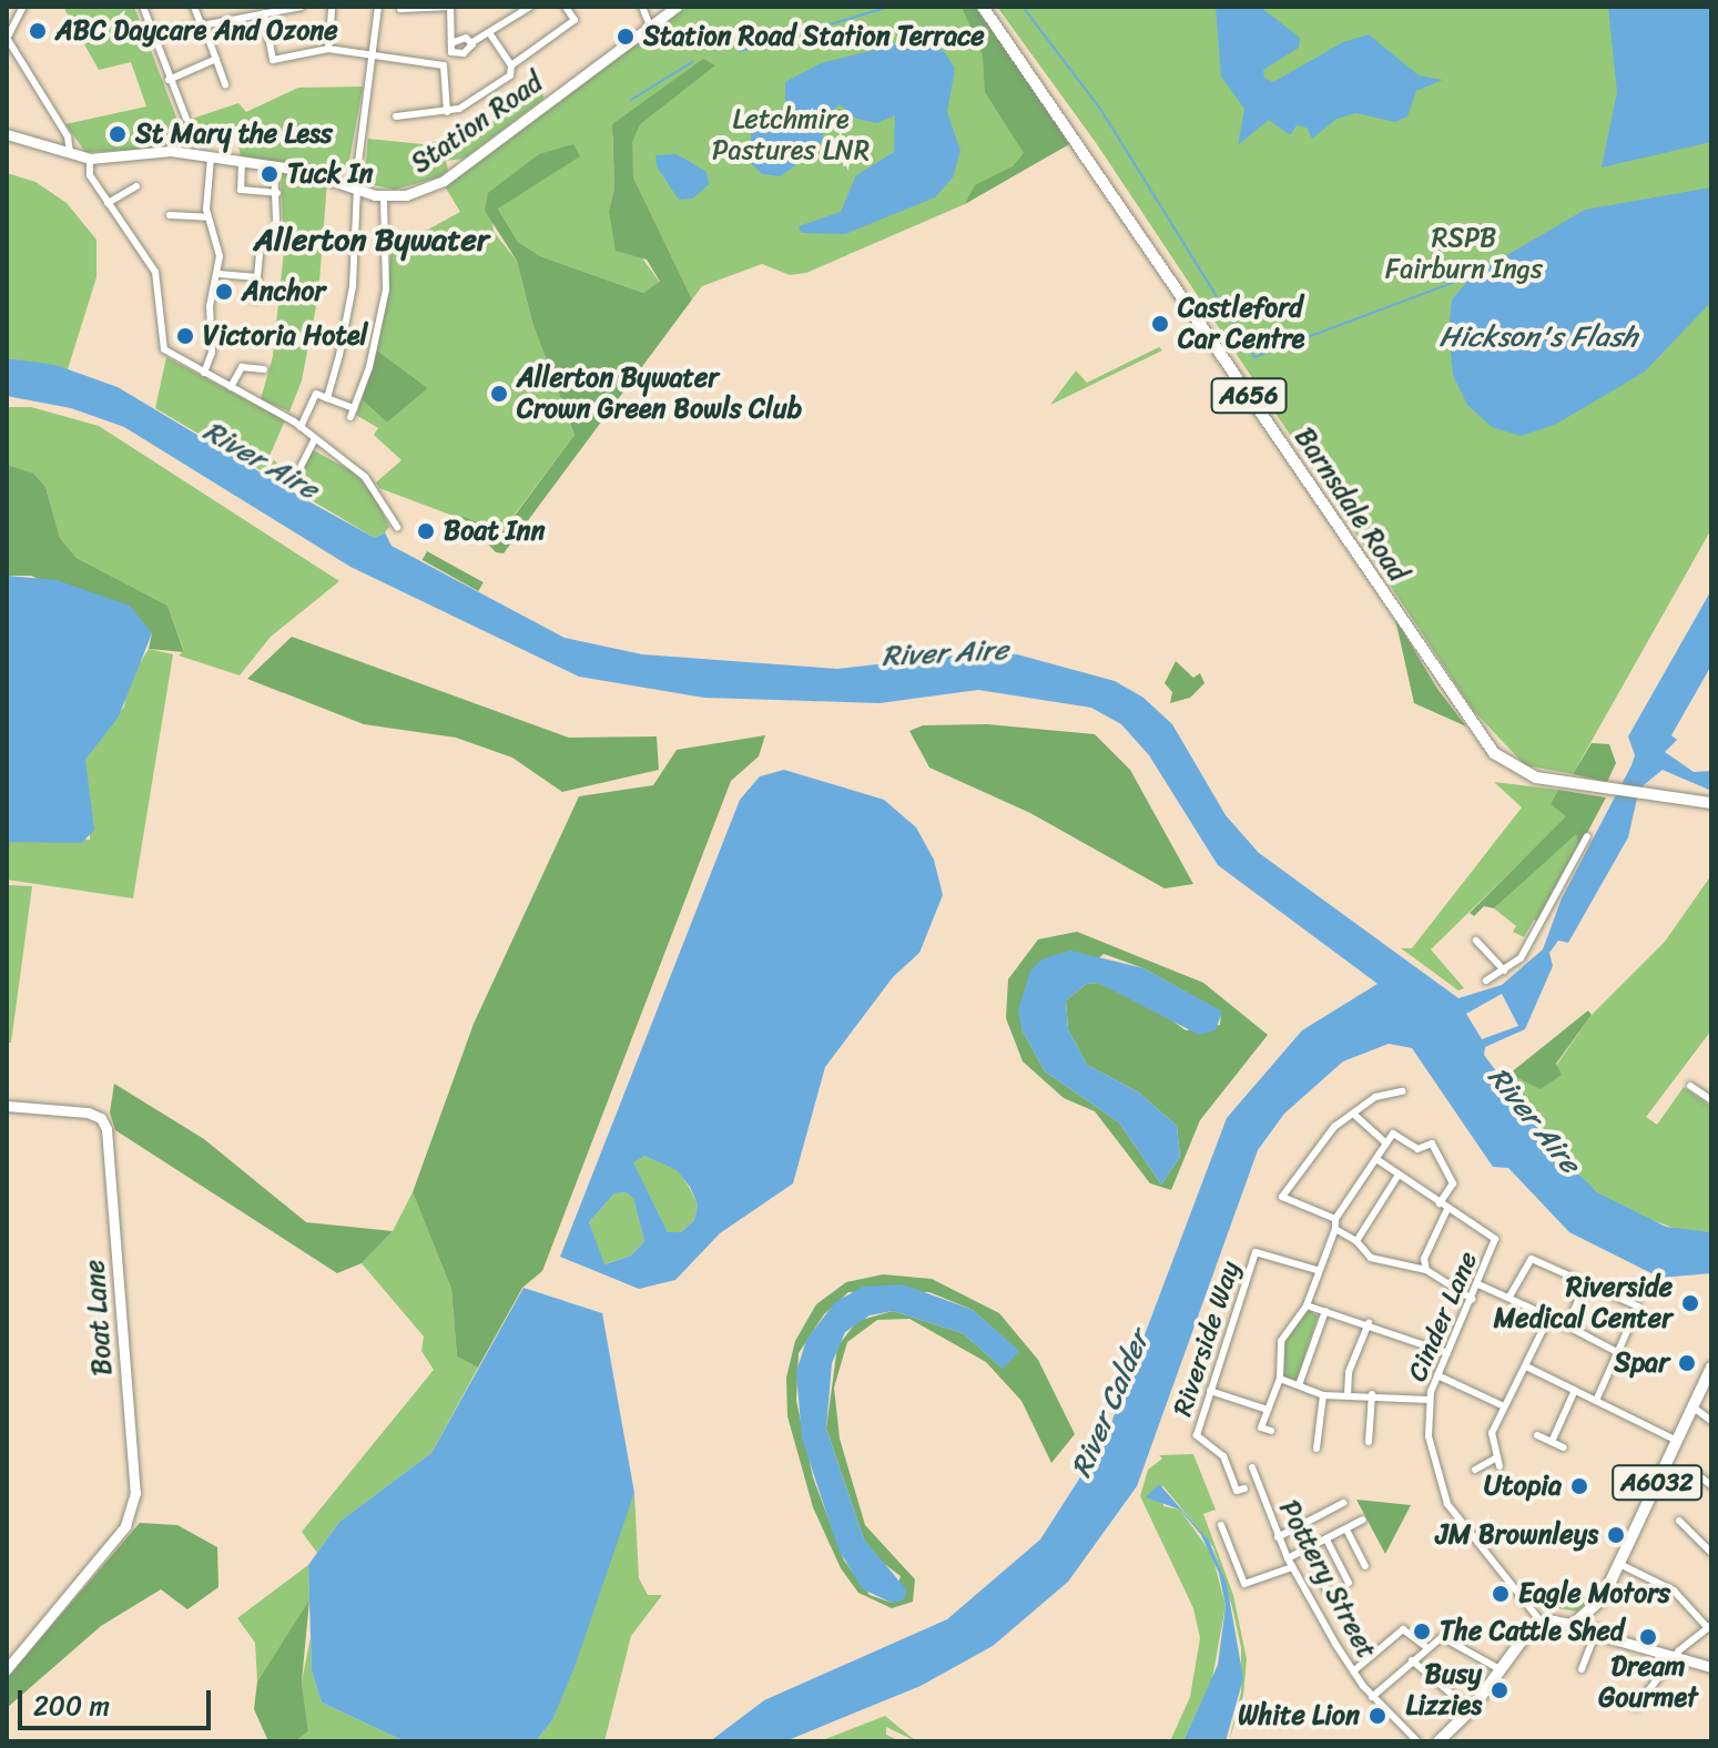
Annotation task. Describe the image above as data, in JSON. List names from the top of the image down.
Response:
{
  "streets": {
    "main road": ["A656", "Barnsdale Road", "A6032"],
    "street": [
      "Station Road",
      "Cinder Lane",
      "Boat Lane",
      "Riverside Way",
      "Pottery Street"
    ]
  },
  "districts": ["Allerton Bywater"],
  "water": ["Hickson's Flash", "River Aire", "River Calder"],
  "parks": ["Letchmire Pastures LNR", "RSPB Fairburn Ings"],
  "places": [
    "ABC Daycare And Ozone",
    "Station Road Station Terrace",
    "St Mary the Less",
    "Tuck In",
    "Anchor",
    "Castleford Car Centre",
    "Victoria Hotel",
    "Allerton Bywater Crown Green Bowls Club",
    "Boat Inn",
    "Riverside Medical Center",
    "Spar",
    "Utopia",
    "JM Brownleys",
    "Eagle Motors",
    "The Cattle Shed",
    "Dream Gourmet",
    "Busy Lizzies",
    "White Lion"
  ],
  "scale_bar": "200 m"
}
